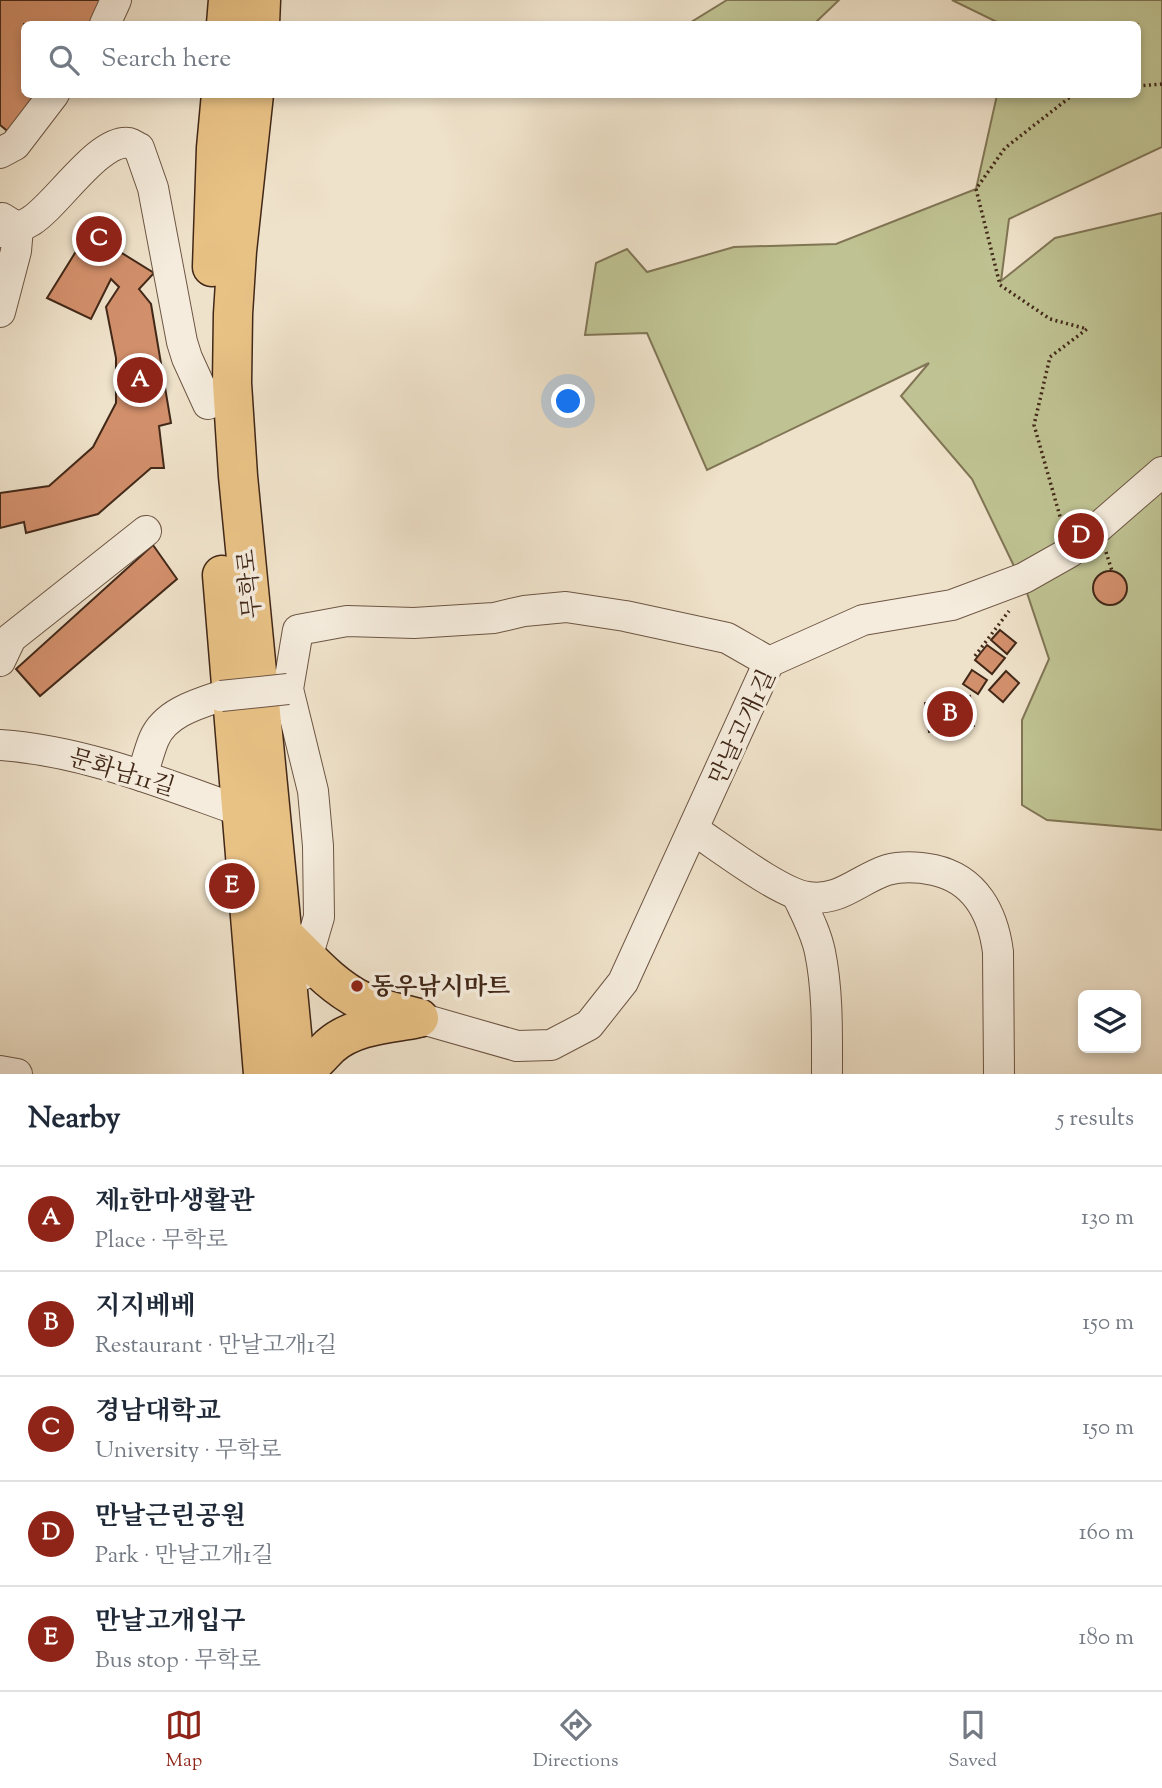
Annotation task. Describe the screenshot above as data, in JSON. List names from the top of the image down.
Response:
{
  "streets": {
    "main road": ["무학로"],
    "street": ["만날고개1길", "문화남11길"]
  },
  "crossings": [
    ["무학로", "문화남11길"]
  ],
  "places": ["동우낚시마트"],
  "page": {
    "search": "Search here",
    "pins": [
      "C",
      "A",
      "D",
      "B",
      "E"
    ],
    "heading": ["Nearby", "5 results"],
    "list": [
      {
        "mark": "A",
        "name": "제1한마생활관",
        "note": "Place · 무학로",
        "value": "130 m"
      },
      {
        "mark": "B",
        "name": "지지베베",
        "note": "Restaurant · 만날고개1길",
        "value": "150 m"
      },
      {
        "mark": "C",
        "name": "경남대학교",
        "note": "University · 무학로",
        "value": "150 m"
      },
      {
        "mark": "D",
        "name": "만날근린공원",
        "note": "Park · 만날고개1길",
        "value": "160 m"
      },
      {
        "mark": "E",
        "name": "만날고개입구",
        "note": "Bus stop · 무학로",
        "value": "180 m"
      }
    ],
    "nav": ["Map", "Directions", "Saved"]
  }
}
